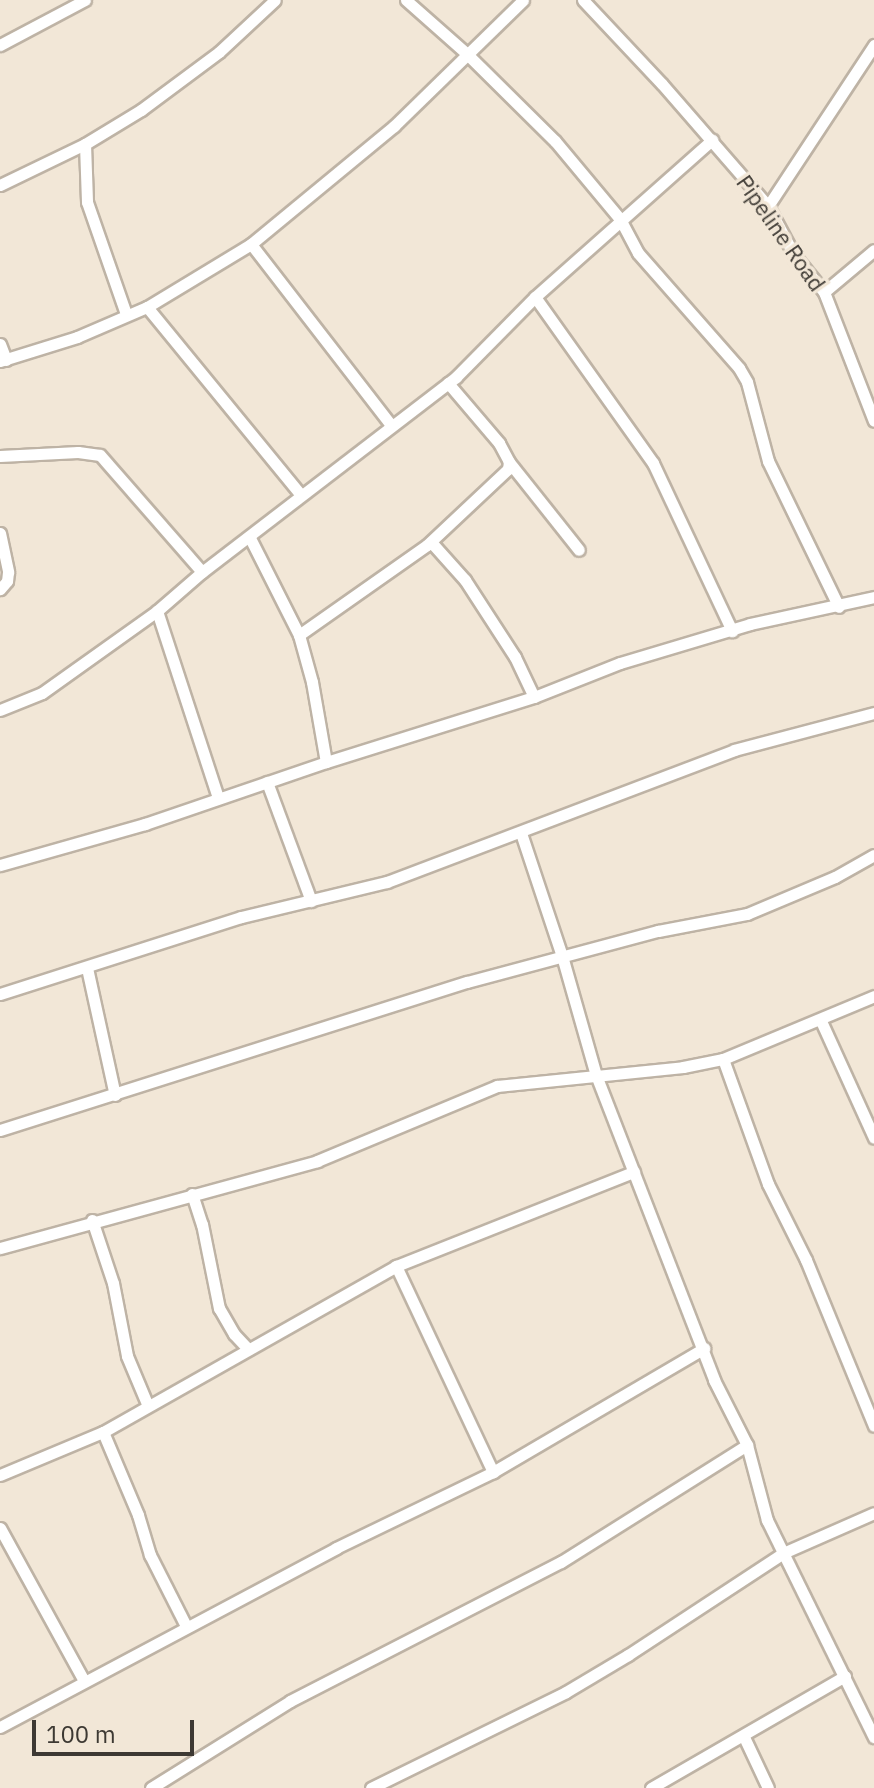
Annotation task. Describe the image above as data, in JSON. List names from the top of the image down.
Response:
{
  "streets": {
    "street": ["Pipeline Road"]
  },
  "scale_bar": "100 m"
}
